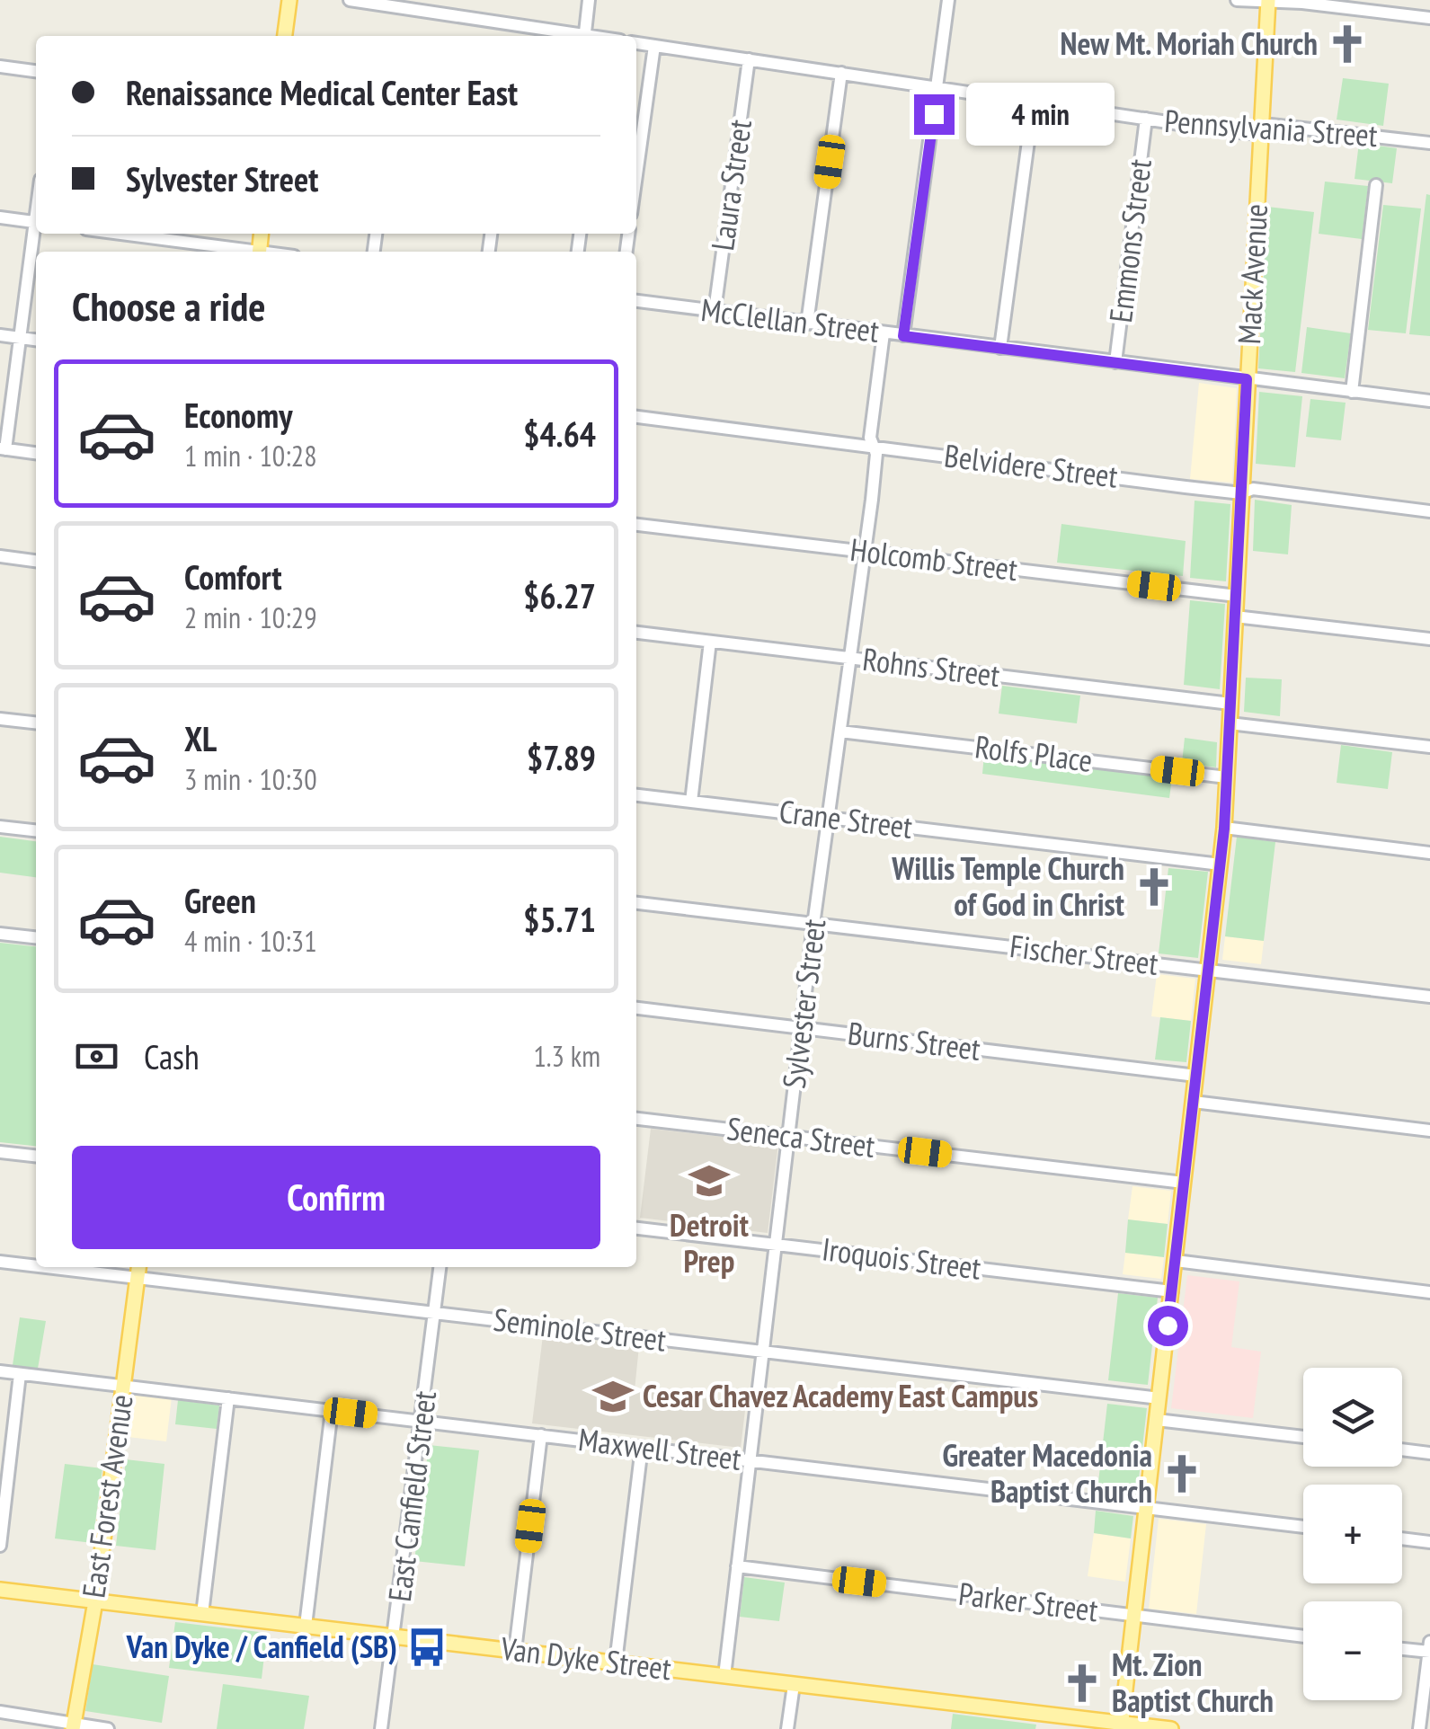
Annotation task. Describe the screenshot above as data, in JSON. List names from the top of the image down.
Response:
{
  "streets": {
    "main road": ["Mack Avenue", "East Forest Avenue", "Van Dyke Street"],
    "street": [
      "Pennsylvania Street",
      "Laura Street",
      "Emmons Street",
      "McClellan Street",
      "Belvidere Street",
      "Holcomb Street",
      "Rohns Street",
      "Rolfs Place",
      "Crane Street",
      "Fischer Street",
      "Sylvester Street",
      "Burns Street",
      "Seneca Street",
      "Iroquois Street",
      "Seminole Street",
      "Maxwell Street",
      "East Canfield Street",
      "Parker Street"
    ]
  },
  "crossings": [
    ["Pennsylvania Street", "Laura Street"],
    ["Pennsylvania Street", "Emmons Street"],
    ["Pennsylvania Street", "Mack Avenue"],
    ["Laura Street", "McClellan Street"],
    ["Emmons Street", "McClellan Street"],
    ["Mack Avenue", "McClellan Street"],
    ["Mack Avenue", "Belvidere Street"],
    ["Mack Avenue", "Holcomb Street"],
    ["Mack Avenue", "Rohns Street"],
    ["Mack Avenue", "Rolfs Place"],
    ["Mack Avenue", "Crane Street"],
    ["Mack Avenue", "Fischer Street"],
    ["Mack Avenue", "Burns Street"],
    ["Mack Avenue", "Seneca Street"],
    ["Mack Avenue", "Iroquois Street"],
    ["Mack Avenue", "Seminole Street"],
    ["Mack Avenue", "Maxwell Street"],
    ["Mack Avenue", "Parker Street"],
    ["Mack Avenue", "Van Dyke Street"],
    ["McClellan Street", "Sylvester Street"],
    ["Belvidere Street", "Sylvester Street"],
    ["Holcomb Street", "Sylvester Street"],
    ["Rohns Street", "Sylvester Street"],
    ["Rolfs Place", "Sylvester Street"],
    ["Crane Street", "Sylvester Street"],
    ["Fischer Street", "Sylvester Street"],
    ["Sylvester Street", "Burns Street"],
    ["Sylvester Street", "Seneca Street"],
    ["Sylvester Street", "Iroquois Street"],
    ["Sylvester Street", "Seminole Street"],
    ["Sylvester Street", "Maxwell Street"],
    ["Sylvester Street", "Parker Street"],
    ["Sylvester Street", "Van Dyke Street"],
    ["Seminole Street", "East Forest Avenue"],
    ["Seminole Street", "East Canfield Street"],
    ["Maxwell Street", "East Forest Avenue"],
    ["Maxwell Street", "East Canfield Street"],
    ["East Forest Avenue", "Van Dyke Street"],
    ["East Canfield Street", "Van Dyke Street"]
  ],
  "places": {
    "church": [
      "New Mt. Moriah Church",
      "Willis Temple Church of God in Christ",
      "Greater Macedonia Baptist Church",
      "Mt. Zion Baptist Church"
    ],
    "school or university": ["Detroit Prep", "Cesar Chavez Academy East Campus"],
    "bus stop": ["Van Dyke / Canfield (SB)"]
  },
  "page": {
    "banner": ["Renaissance Medical Center East", "Sylvester Street"],
    "bubble": "4 min",
    "heading": "Choose a ride",
    "list": [
      {
        "name": "Economy",
        "note": "1 min · 10:28",
        "value": "$4.64"
      },
      {
        "name": "Comfort",
        "note": "2 min · 10:29",
        "value": "$6.27"
      },
      {
        "name": "XL",
        "note": "3 min · 10:30",
        "value": "$7.89"
      },
      {
        "name": "Green",
        "note": "4 min · 10:31",
        "value": "$5.71"
      }
    ],
    "pay": ["Cash", "1.3 km"],
    "buttons": "Confirm",
    "map_buttons": ["+", "−"]
  }
}
